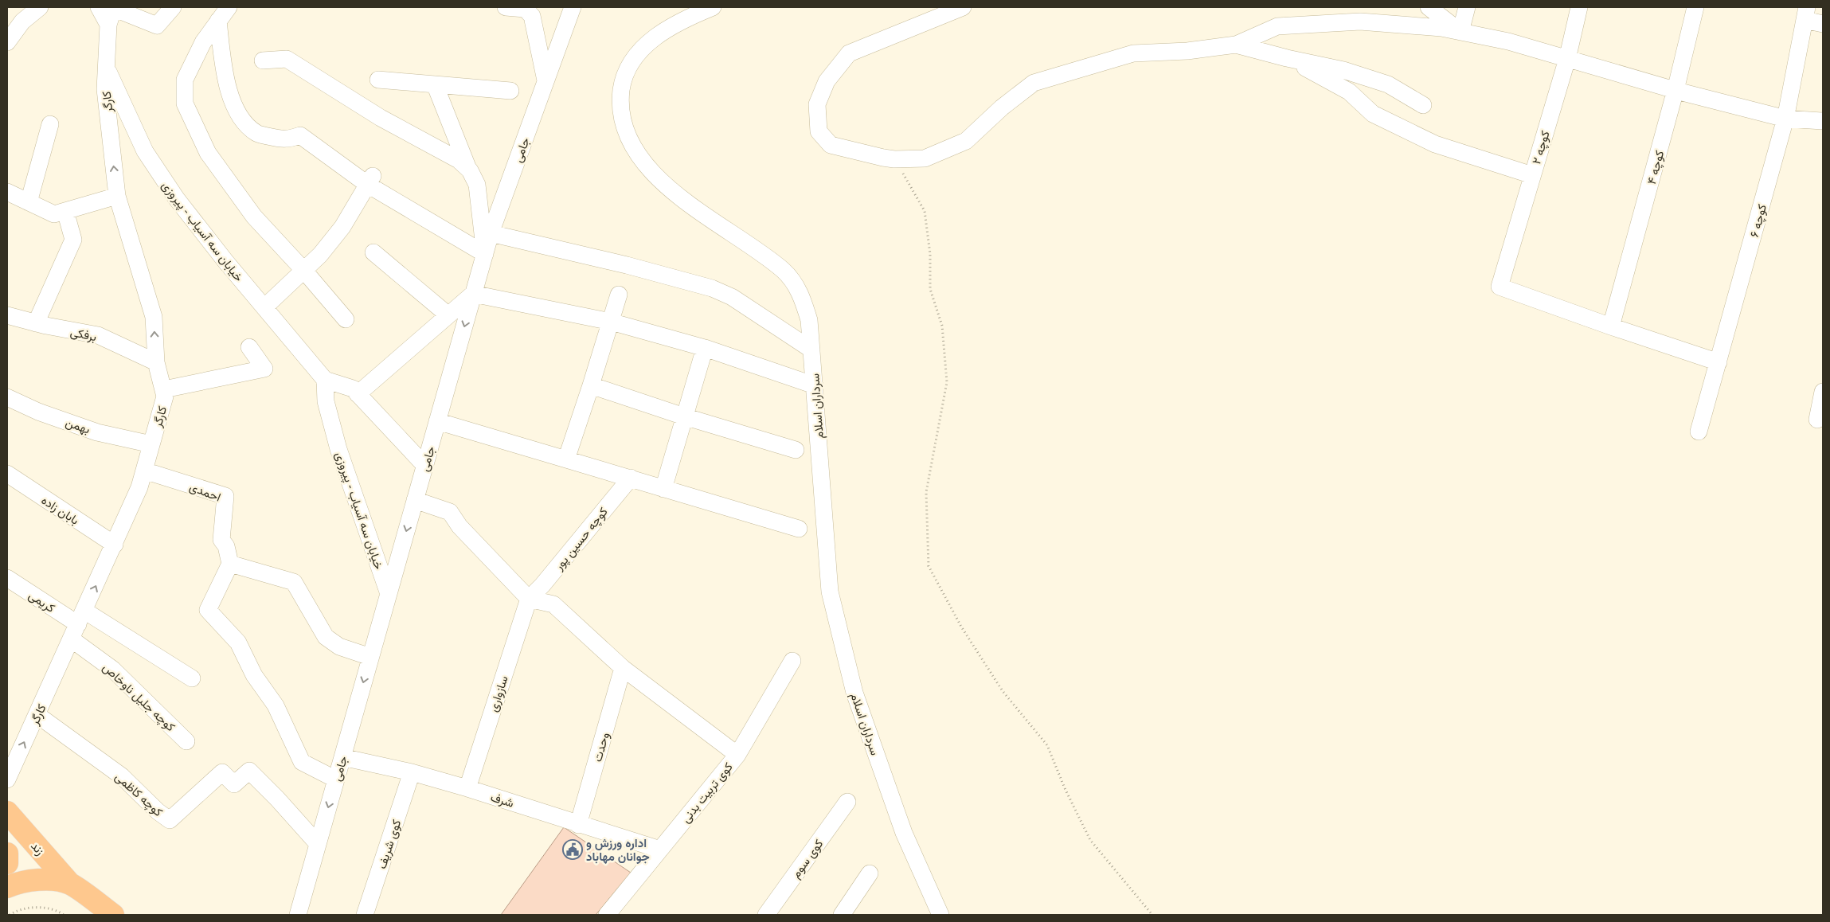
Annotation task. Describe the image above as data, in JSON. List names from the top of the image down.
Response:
{
  "streets": {
    "main road": ["زند"],
    "street": [
      "کارگر",
      "کوچه ۲",
      "جامی",
      "کوچه ۴",
      "کوچه ۶",
      "خیابان سه آسیاب - پیروزی",
      "برفکی",
      "سرداران اسلام",
      "بهمن",
      "احمدی",
      "بابان زاده",
      "کوچه حسین پور",
      "کریمی",
      "سازواری",
      "کوچه جلیل ناوخاص",
      "وحدت",
      "کوی تربیت بدنی",
      "کوچه کاظمی",
      "شرف",
      "کوی شریف",
      "کوی سوم"
    ]
  },
  "crossings": [
    ["کارگر", "خیابان سه آسیاب - پیروزی"],
    ["کارگر", "برفکی"],
    ["کارگر", "بهمن"],
    ["کارگر", "احمدی"],
    ["کارگر", "بابان زاده"],
    ["کارگر", "کریمی"],
    ["کارگر", "کوچه جلیل ناوخاص"],
    ["کارگر", "کوچه کاظمی"],
    ["کوچه ۲", "کوچه ۴"],
    ["جامی", "خیابان سه آسیاب - پیروزی"],
    ["جامی", "کوچه کاظمی"],
    ["جامی", "شرف"],
    ["کوچه حسین پور", "سازواری"],
    ["کریمی", "کوچه جلیل ناوخاص"],
    ["سازواری", "شرف"],
    ["وحدت", "شرف"],
    ["کوی تربیت بدنی", "شرف"],
    ["شرف", "کوی شریف"]
  ],
  "places": {
    "public building": ["اداره ورزش و جوانان مهاباد"]
  }
}
